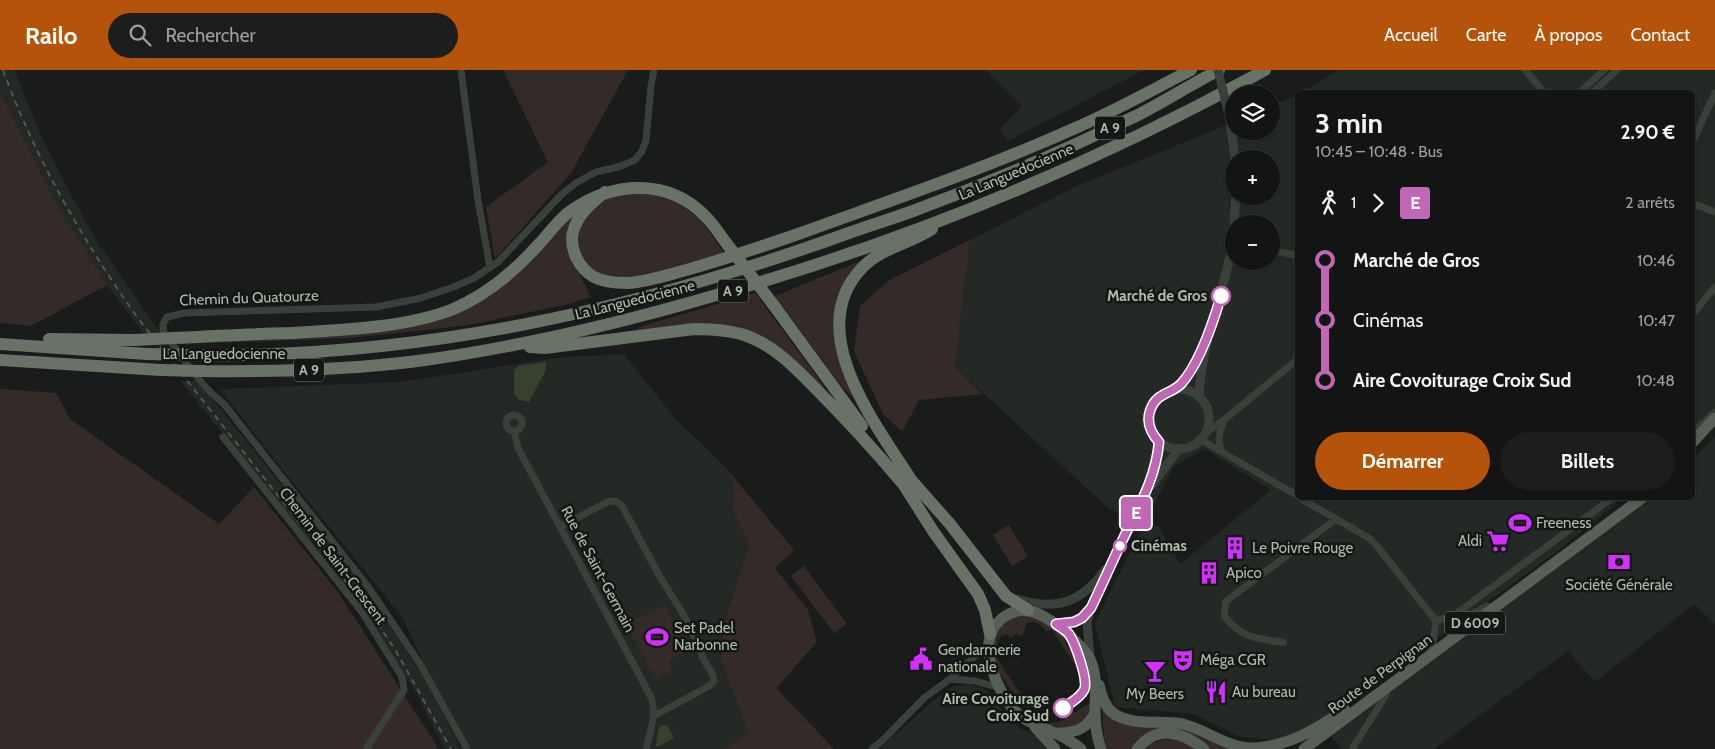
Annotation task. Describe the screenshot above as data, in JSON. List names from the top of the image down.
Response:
{
  "streets": {
    "highway": ["A 9", "La Languedocienne"],
    "main road": ["D 6009", "Route de Perpignan"],
    "street": ["Chemin du Quatourze", "Chemin de Saint-Crescent", "Rue de Saint-Germain"]
  },
  "places": {
    "other": ["Marché de Gros", "Cinémas", "Aire Covoiturage Croix Sud"],
    "sports": ["Freeness", "Set Padel Narbonne"],
    "supermarket": ["Aldi"],
    "building": ["Le Poivre Rouge", "Apico"],
    "bank": ["Société Générale"],
    "public building": ["Gendarmerie nationale"],
    "theatre": ["Méga CGR"],
    "bar": ["My Beers"],
    "restaurant": ["Au bureau"]
  },
  "lines": ["bus line E"],
  "page": {
    "header": "Railo",
    "search": "Rechercher",
    "nav": [
      "Accueil",
      "Carte",
      "À propos",
      "Contact"
    ],
    "on_map": "E",
    "map_buttons": ["+", "−"],
    "heading": ["3 min", "10:45 – 10:48 · Bus", "2.90 €"],
    "legs": ["1", "E", "2 arrêts"],
    "list": [
      {
        "name": "Marché de Gros",
        "value": "10:46"
      },
      {
        "name": "Cinémas",
        "value": "10:47"
      },
      {
        "name": "Aire Covoiturage Croix Sud",
        "value": "10:48"
      }
    ],
    "buttons": ["Démarrer", "Billets"]
  }
}
